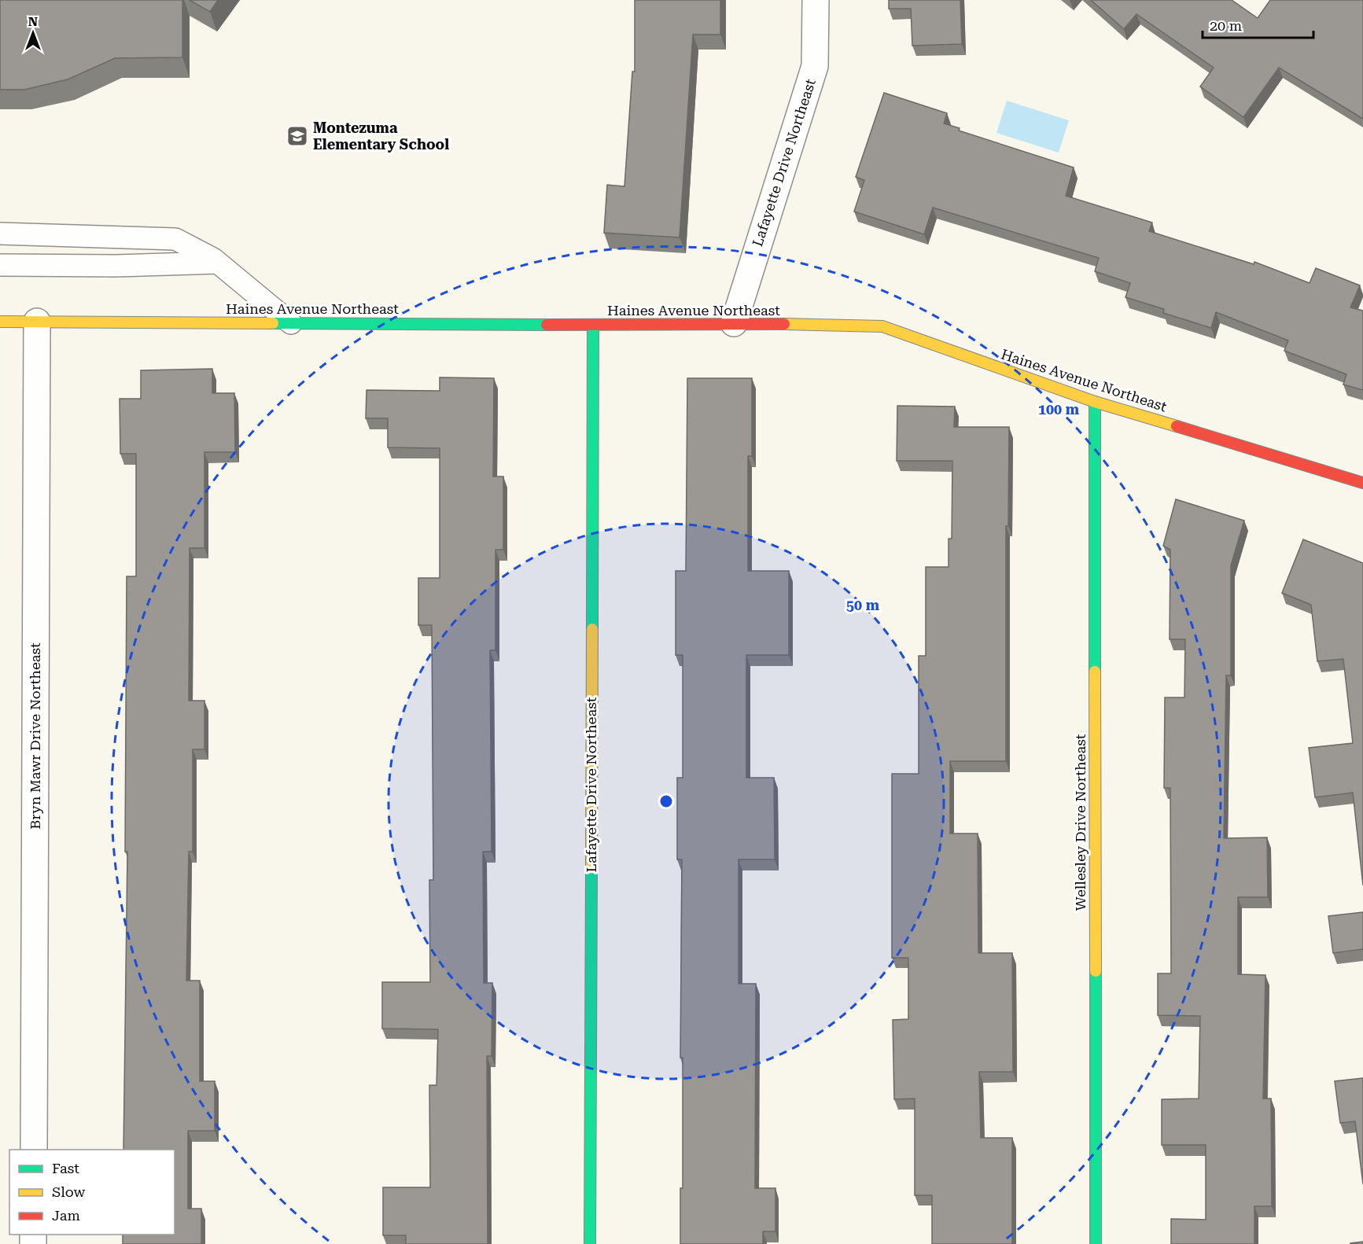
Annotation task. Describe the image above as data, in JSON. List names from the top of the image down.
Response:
{
  "streets": {
    "street": [
      "Lafayette Drive Northeast",
      "Haines Avenue Northeast",
      "Bryn Mawr Drive Northeast",
      "Wellesley Drive Northeast"
    ]
  },
  "crossings": [
    ["Lafayette Drive Northeast", "Haines Avenue Northeast"],
    ["Haines Avenue Northeast", "Bryn Mawr Drive Northeast"],
    ["Haines Avenue Northeast", "Wellesley Drive Northeast"]
  ],
  "places": {
    "school or university": ["Montezuma Elementary School"]
  },
  "legend": ["Fast", "Slow", "Jam"],
  "scale_bar": "20 m",
  "north": "top",
  "rings": ["100 m", "50 m"]
}
